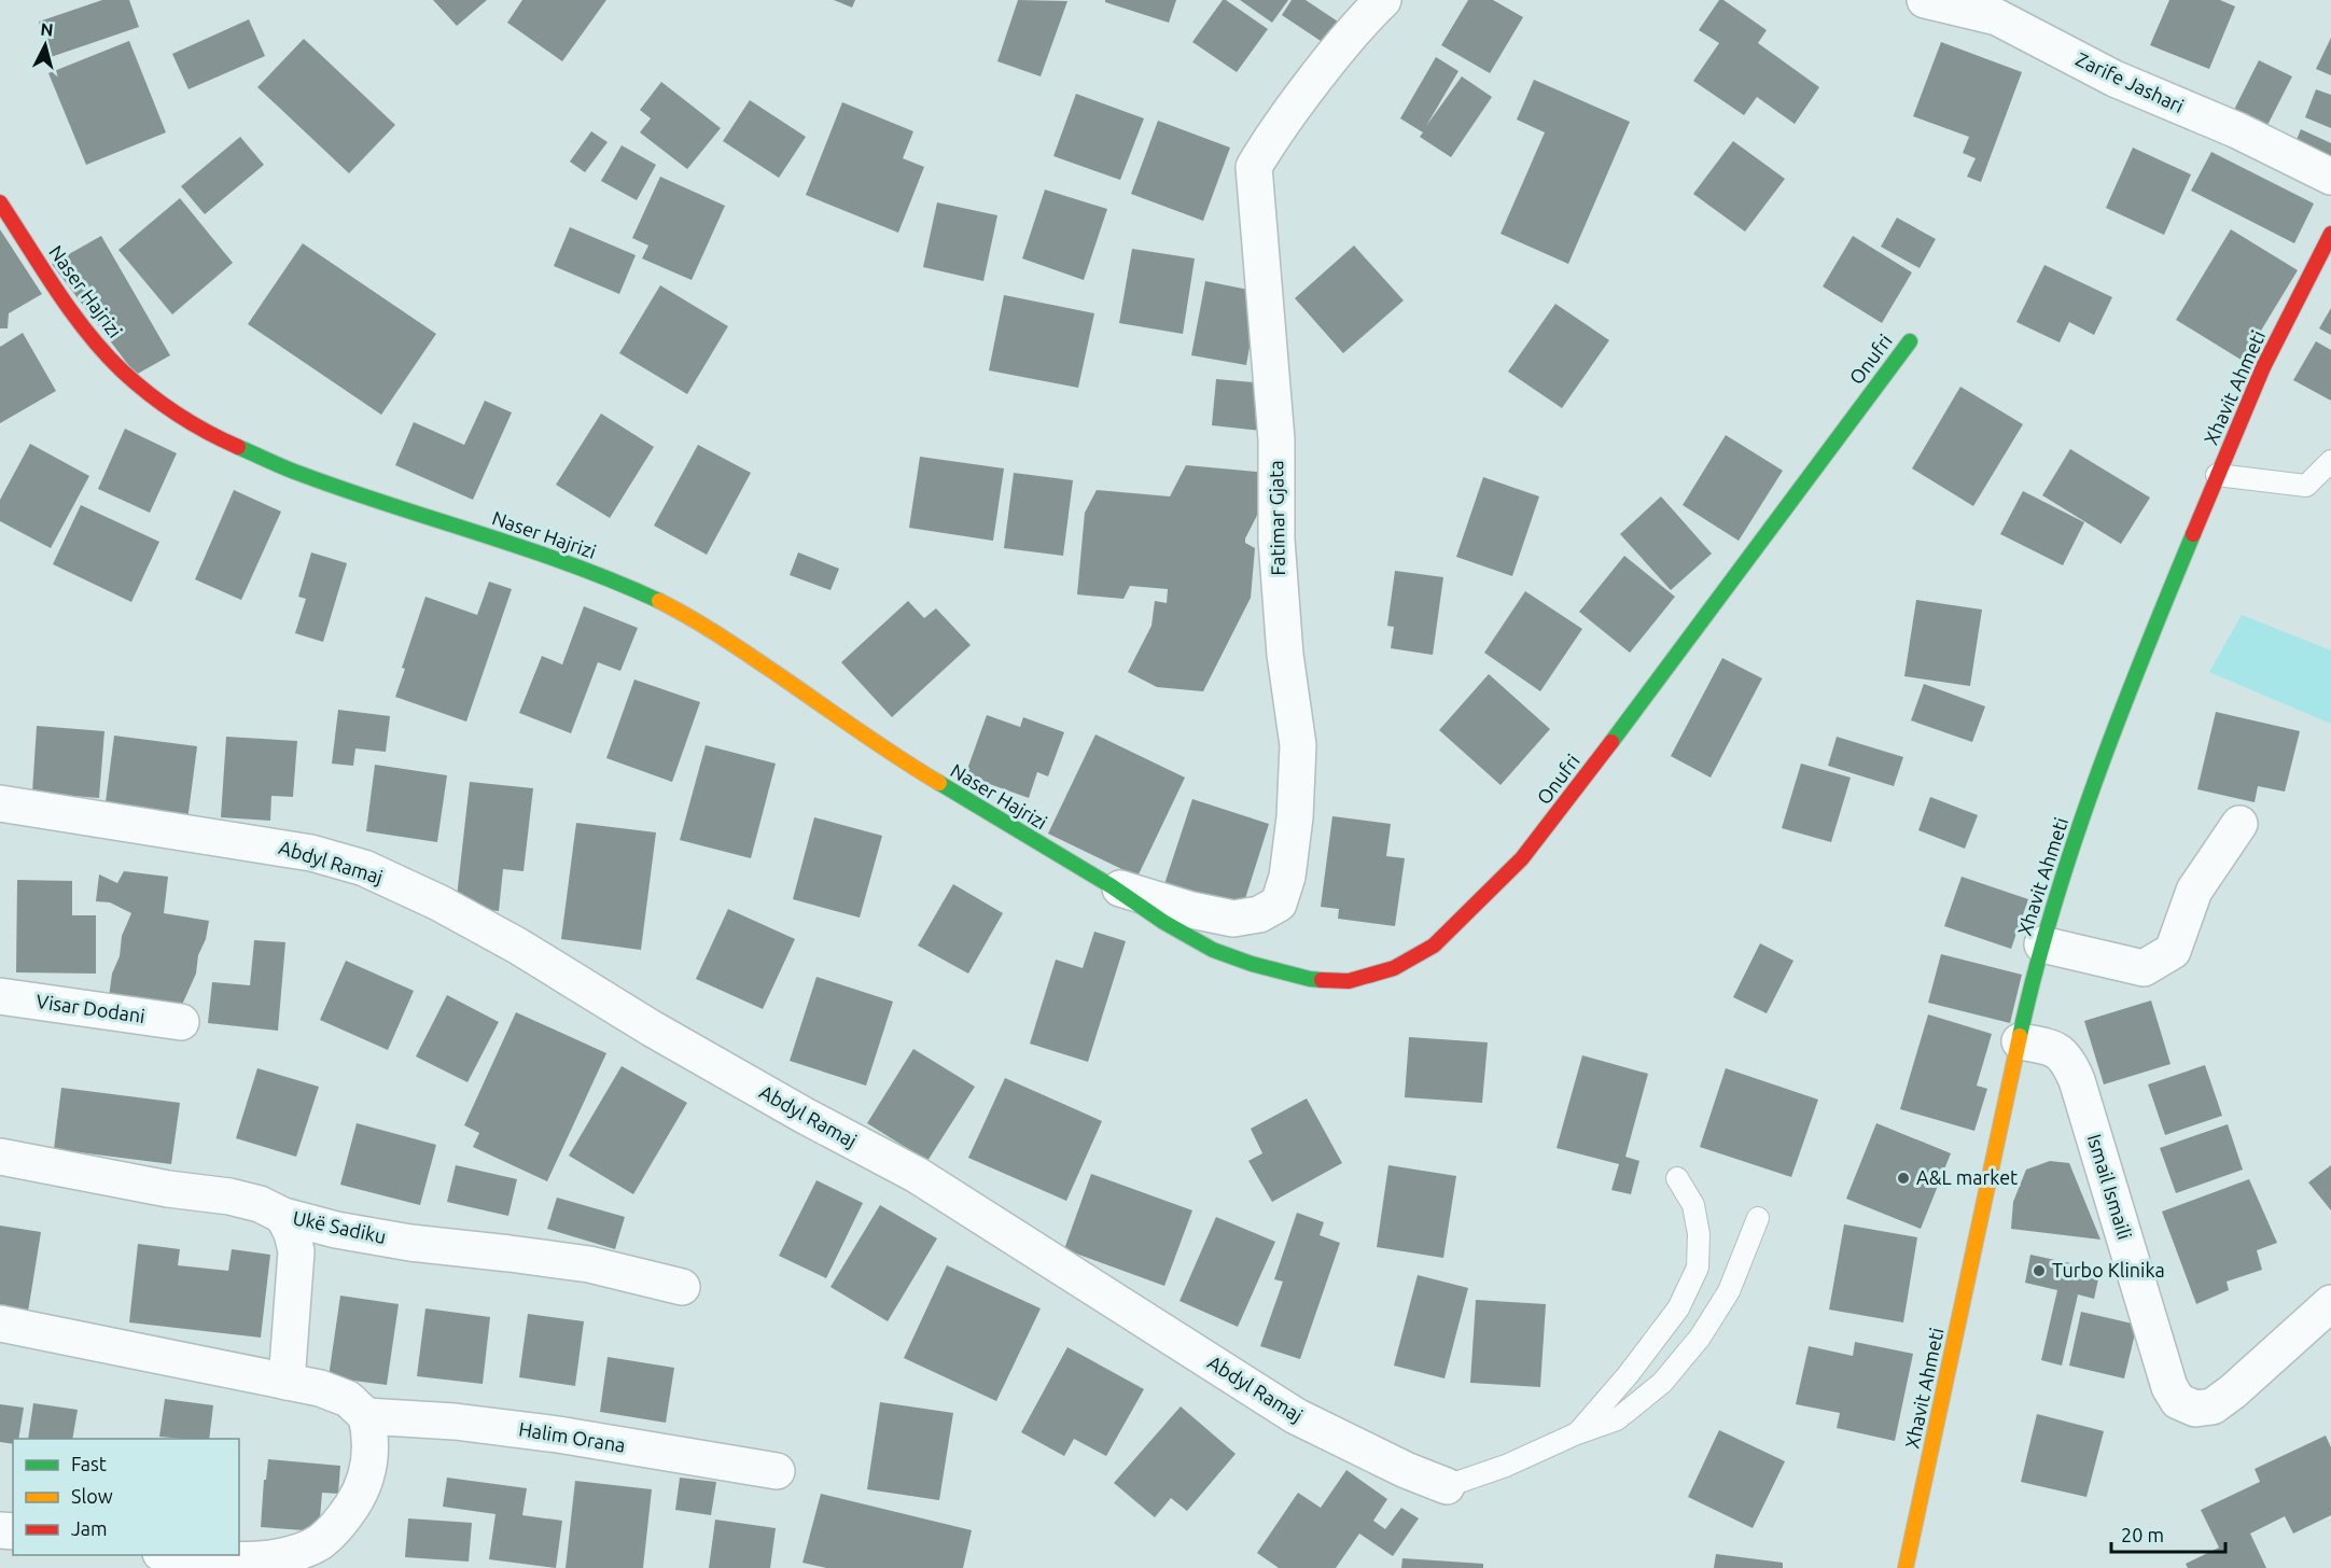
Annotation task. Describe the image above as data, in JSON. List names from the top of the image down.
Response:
{
  "streets": {
    "street": [
      "Zarife Jashari",
      "Naser Hajrizi",
      "Onufri",
      "Xhavit Ahmeti",
      "Fatimar Gjata",
      "Abdyl Ramaj",
      "Visar Dodani",
      "Ismail Ismaili",
      "Ukë Sadiku",
      "Halim Orana"
    ]
  },
  "crossings": [
    ["Naser Hajrizi", "Onufri"],
    ["Naser Hajrizi", "Fatimar Gjata"],
    ["Onufri", "Fatimar Gjata"],
    ["Xhavit Ahmeti", "Ismail Ismaili"]
  ],
  "places": ["A&L market", "Turbo Klinika"],
  "legend": ["Fast", "Slow", "Jam"],
  "scale_bar": "20 m",
  "north": "top"
}
